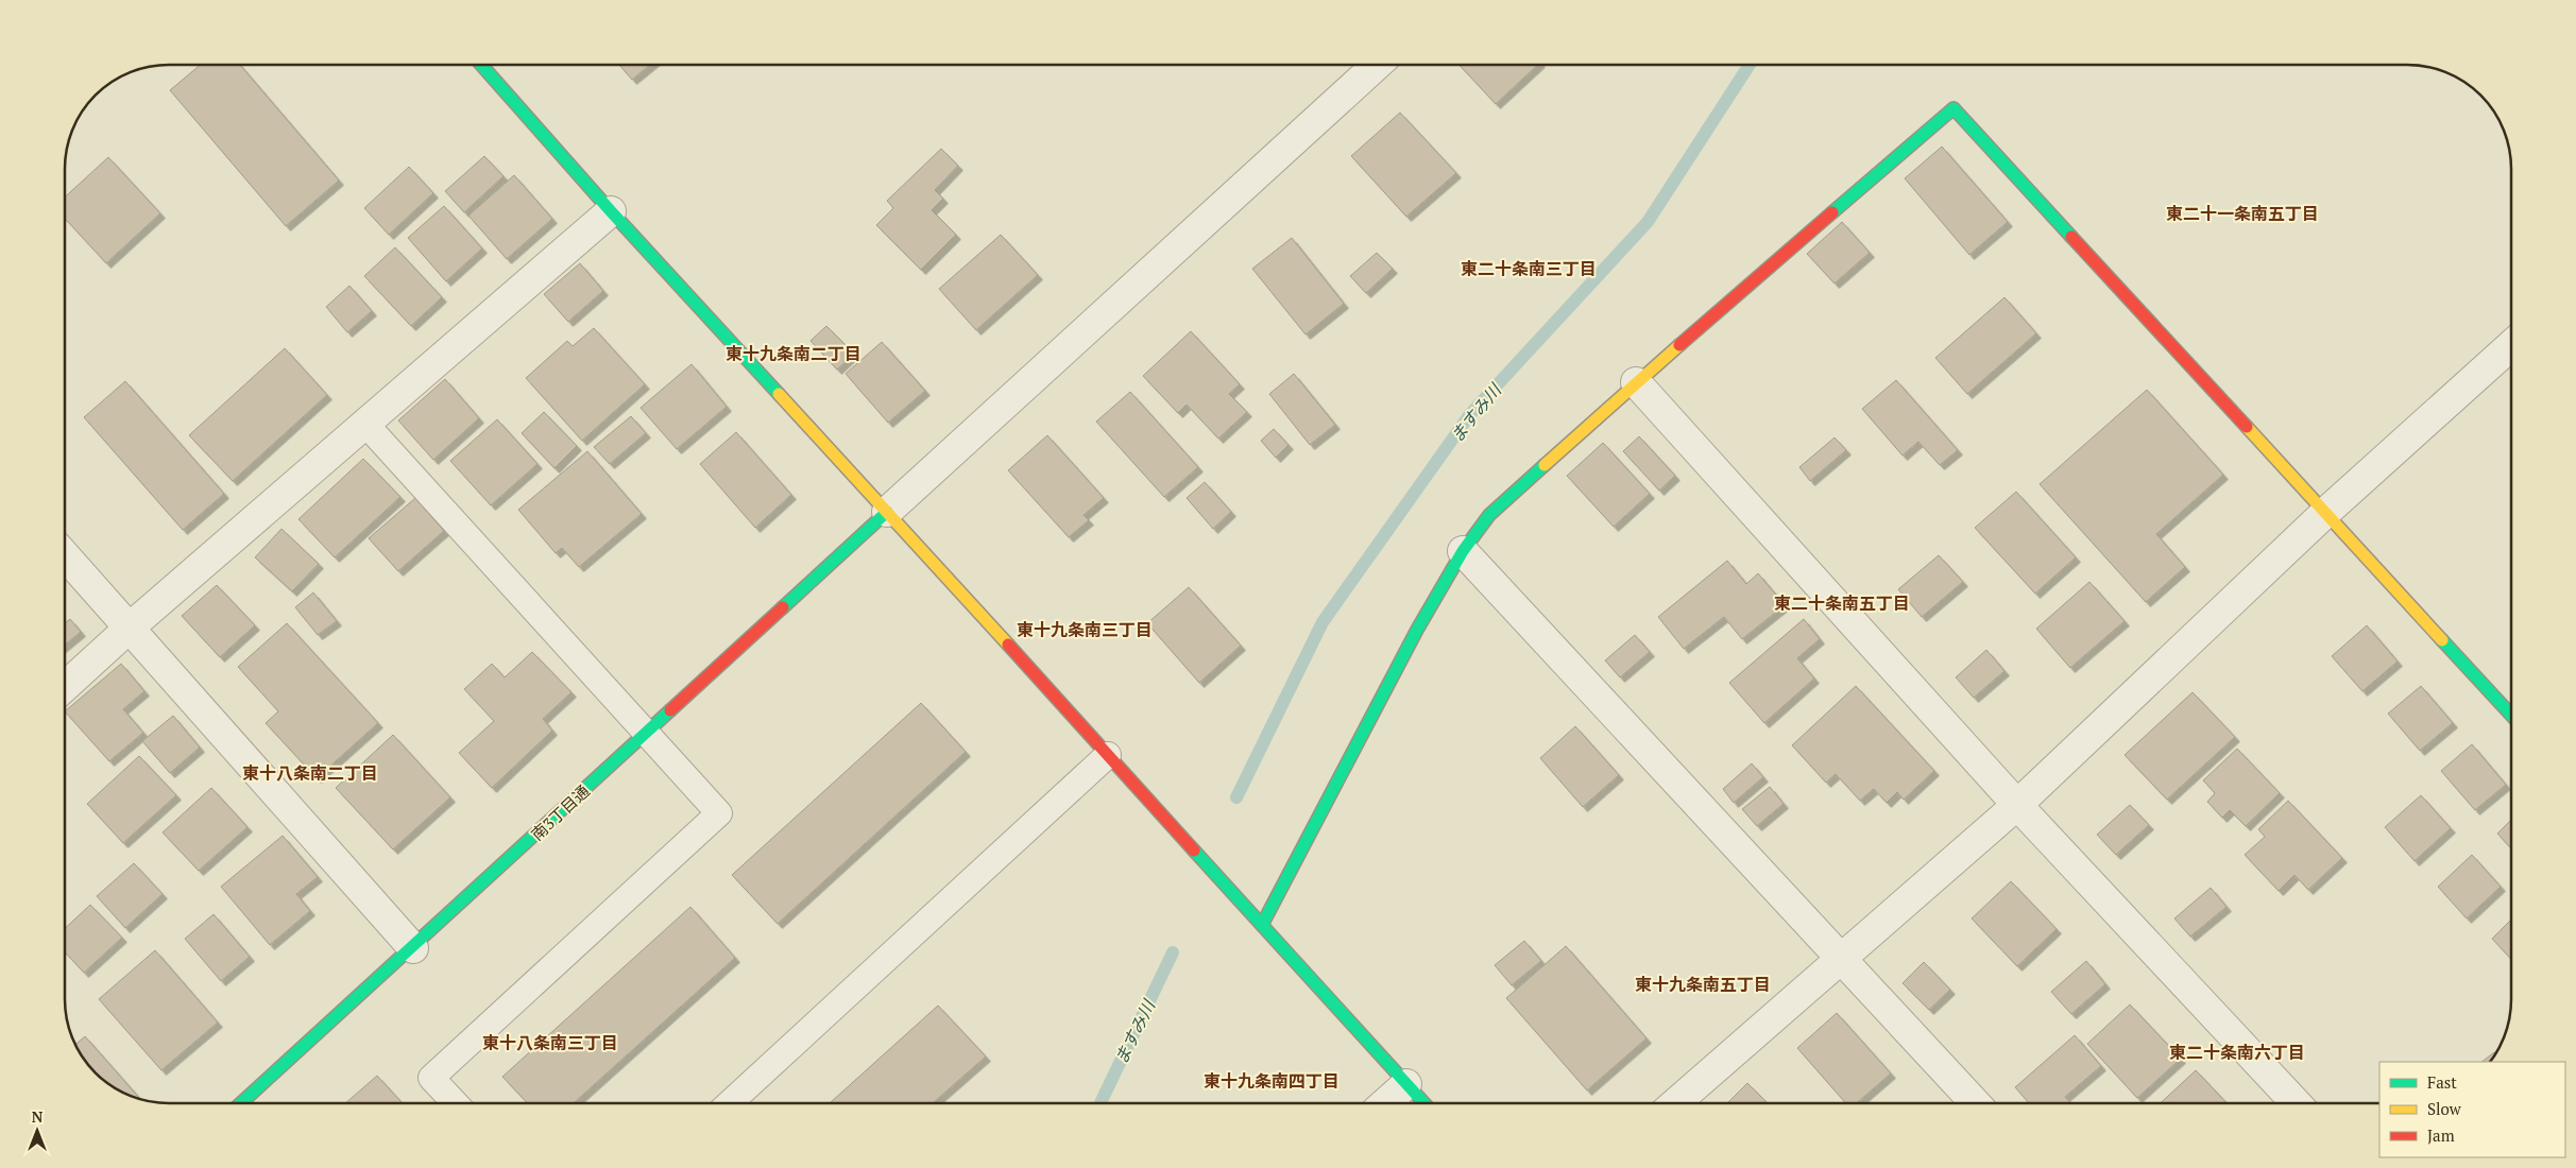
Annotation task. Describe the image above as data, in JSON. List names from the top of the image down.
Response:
{
  "streets": {
    "street": ["南3丁目通"]
  },
  "districts": [
    "東二十一条南五丁目",
    "東二十条南三丁目",
    "東十九条南二丁目",
    "東二十条南五丁目",
    "東十九条南三丁目",
    "東十八条南二丁目",
    "東十九条南五丁目",
    "東十八条南三丁目",
    "東二十条南六丁目",
    "東十九条南四丁目"
  ],
  "water": ["ますみ川"],
  "legend": ["Fast", "Slow", "Jam"],
  "north": "top"
}
